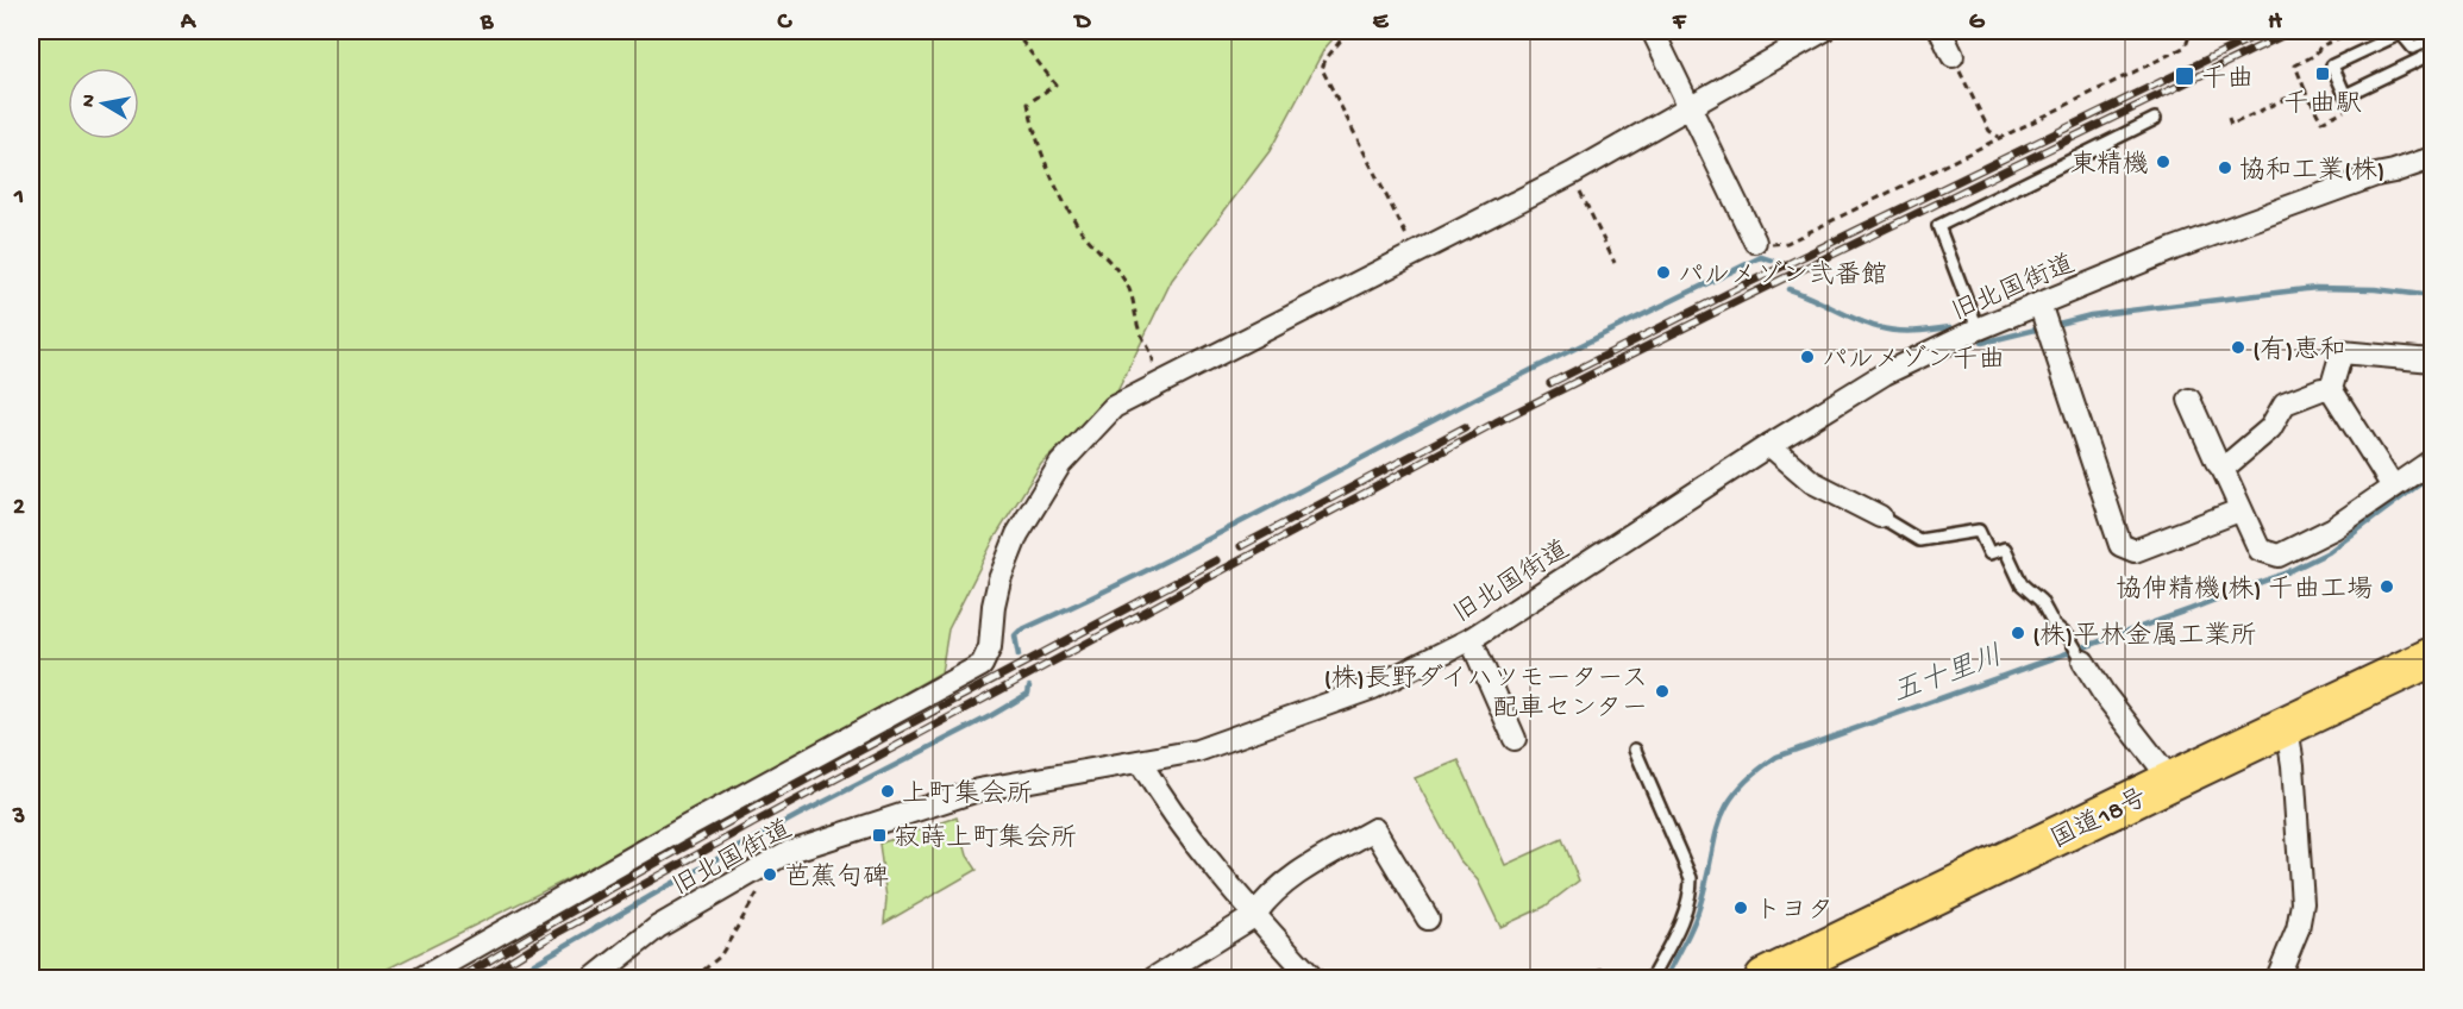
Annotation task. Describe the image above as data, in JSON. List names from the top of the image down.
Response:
{
  "streets": {
    "highway": ["国道18号"],
    "street": ["旧北国街道"]
  },
  "water": ["五十里川"],
  "places": {
    "transit": ["千曲駅", "千曲", "寂蒔上町集会所"],
    "other": [
      "東精機",
      "協和工業(株)",
      "パルメゾン弐番館",
      "(有)恵和",
      "パルメゾン千曲",
      "協伸精機(株) 千曲工場",
      "(株)平林金属工業所",
      "(株)長野ダイハツモータース 配車センター",
      "上町集会所",
      "芭蕉句碑",
      "トヨタ"
    ]
  },
  "north": "left",
  "grid": {
    "columns": [
      "A",
      "B",
      "C",
      "D",
      "E",
      "F",
      "G",
      "H"
    ],
    "rows": ["1", "2", "3"]
  }
}
